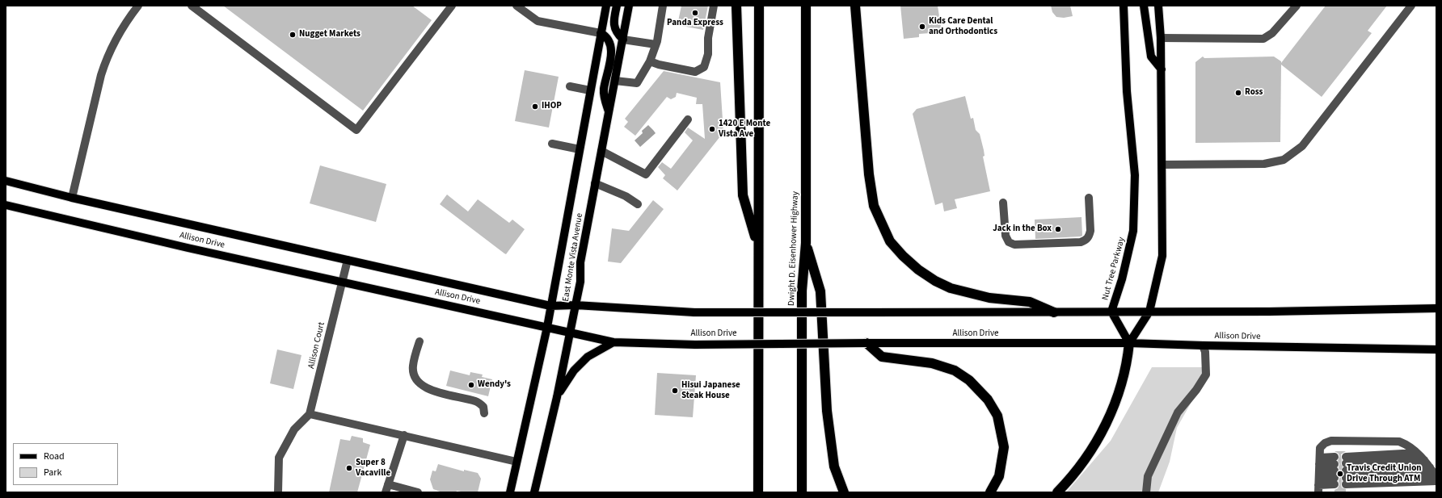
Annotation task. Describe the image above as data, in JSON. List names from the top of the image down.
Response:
{
  "streets": {
    "highway": ["Dwight D. Eisenhower Highway"],
    "main road": ["Allison Drive", "East Monte Vista Avenue", "Nut Tree Parkway"],
    "street": ["Allison Court"]
  },
  "crossings": [
    ["Allison Drive", "East Monte Vista Avenue"],
    ["Allison Drive", "Nut Tree Parkway"],
    ["Allison Drive", "Allison Court"]
  ],
  "places": [
    "Panda Express",
    "Kids Care Dental and Orthodontics",
    "Nugget Markets",
    "Ross",
    "IHOP",
    "1420 E Monte Vista Ave",
    "Jack in the Box",
    "Wendy's",
    "Hisui Japanese Steak House",
    "Super 8 Vacaville",
    "Travis Credit Union Drive Through ATM"
  ],
  "legend": ["Road", "Park"]
}
